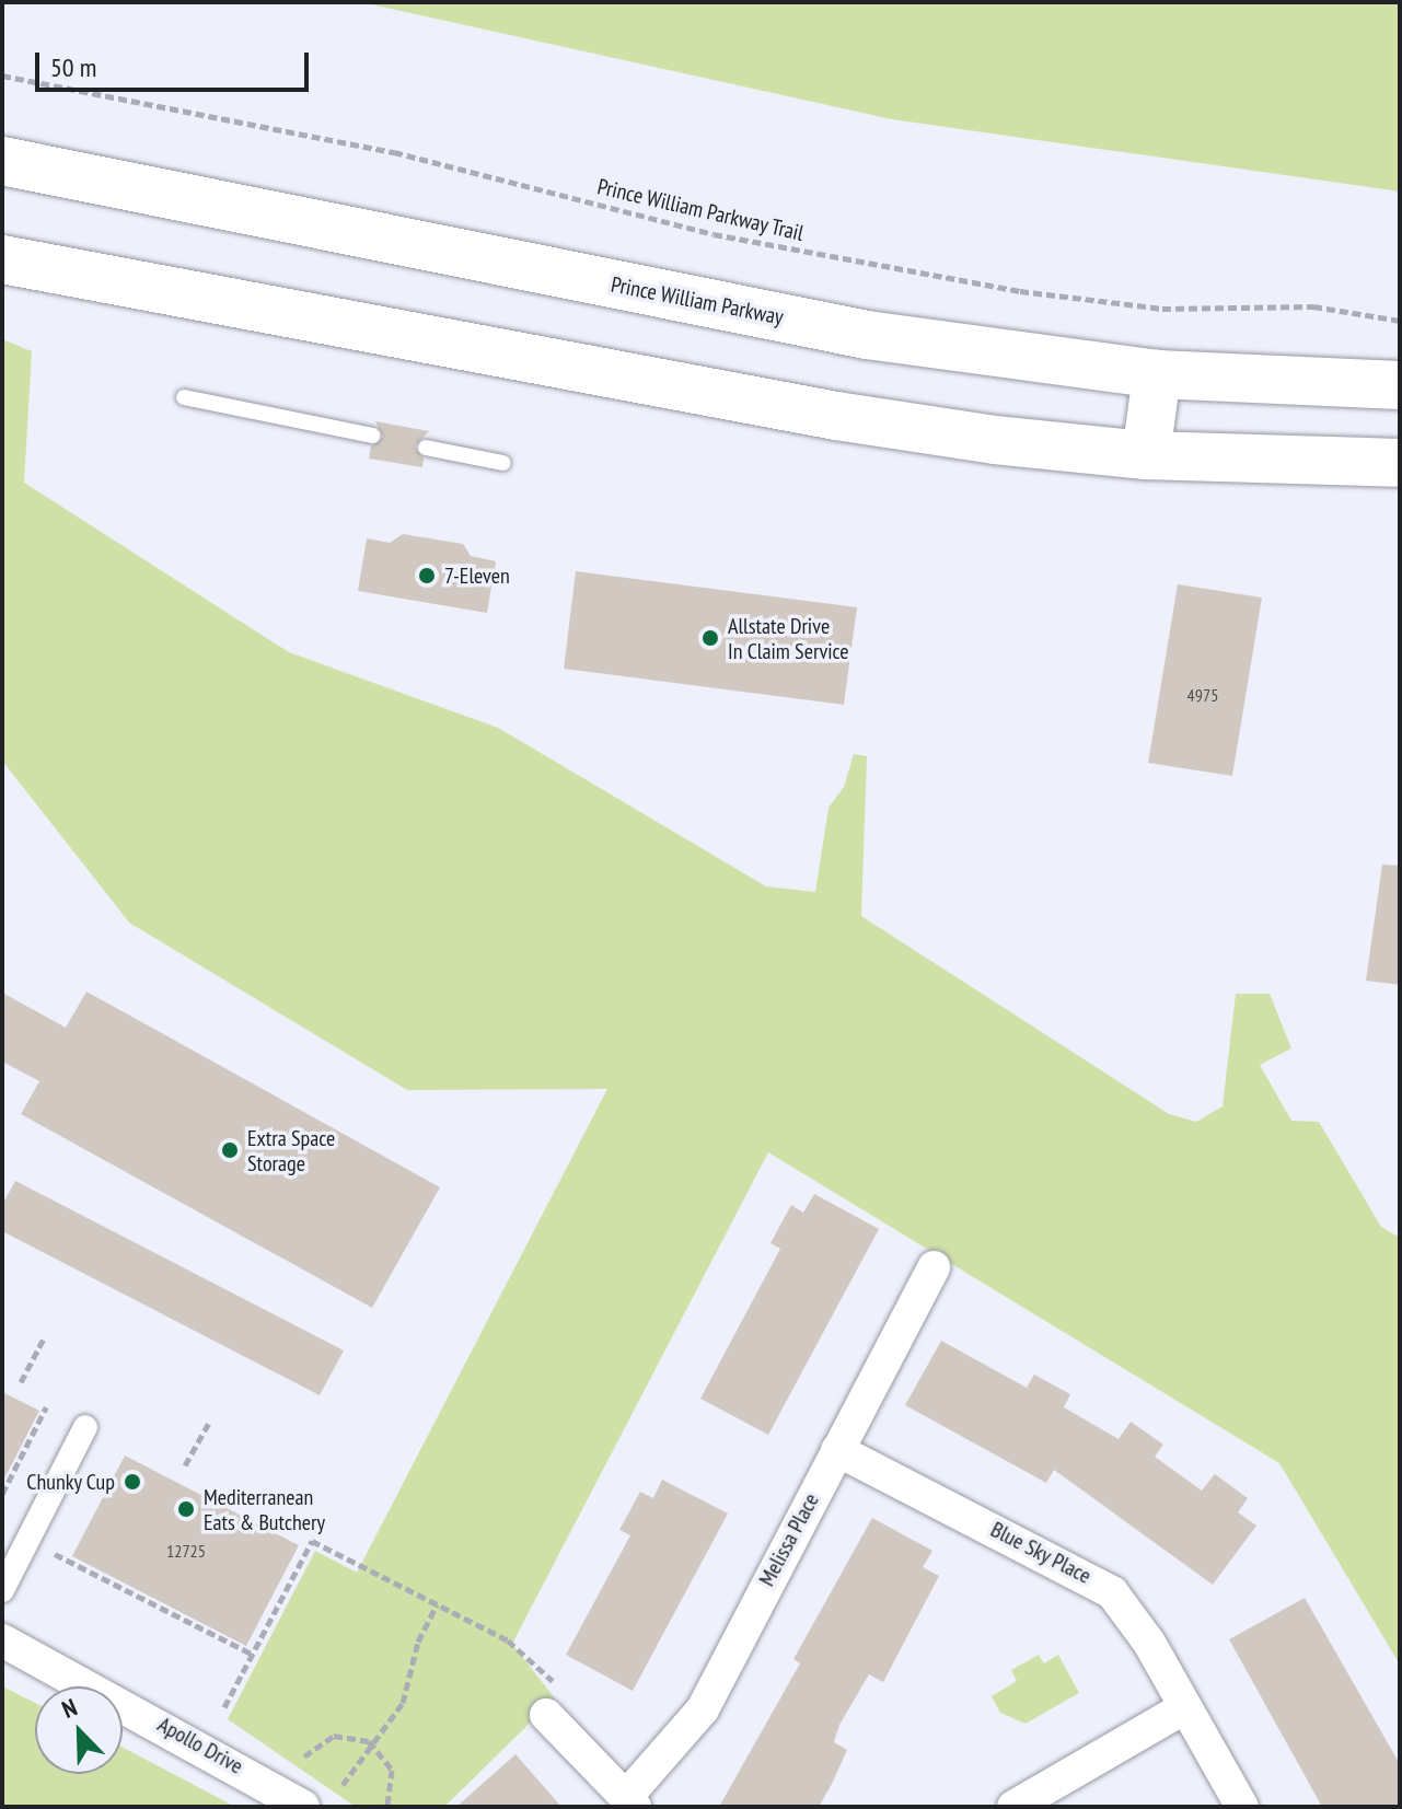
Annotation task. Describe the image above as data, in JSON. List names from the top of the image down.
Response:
{
  "streets": {
    "highway": ["Prince William Parkway"],
    "street": ["Melissa Place", "Blue Sky Place", "Apollo Drive"],
    "path": ["Prince William Parkway Trail"]
  },
  "crossings": [
    ["Melissa Place", "Blue Sky Place"]
  ],
  "places": [
    "7-Eleven",
    "Allstate Drive In Claim Service",
    "Extra Space Storage",
    "Chunky Cup",
    "Mediterranean Eats & Butchery"
  ],
  "house_numbers": ["4975", "12725"],
  "scale_bar": "50 m",
  "north": "top left"
}
